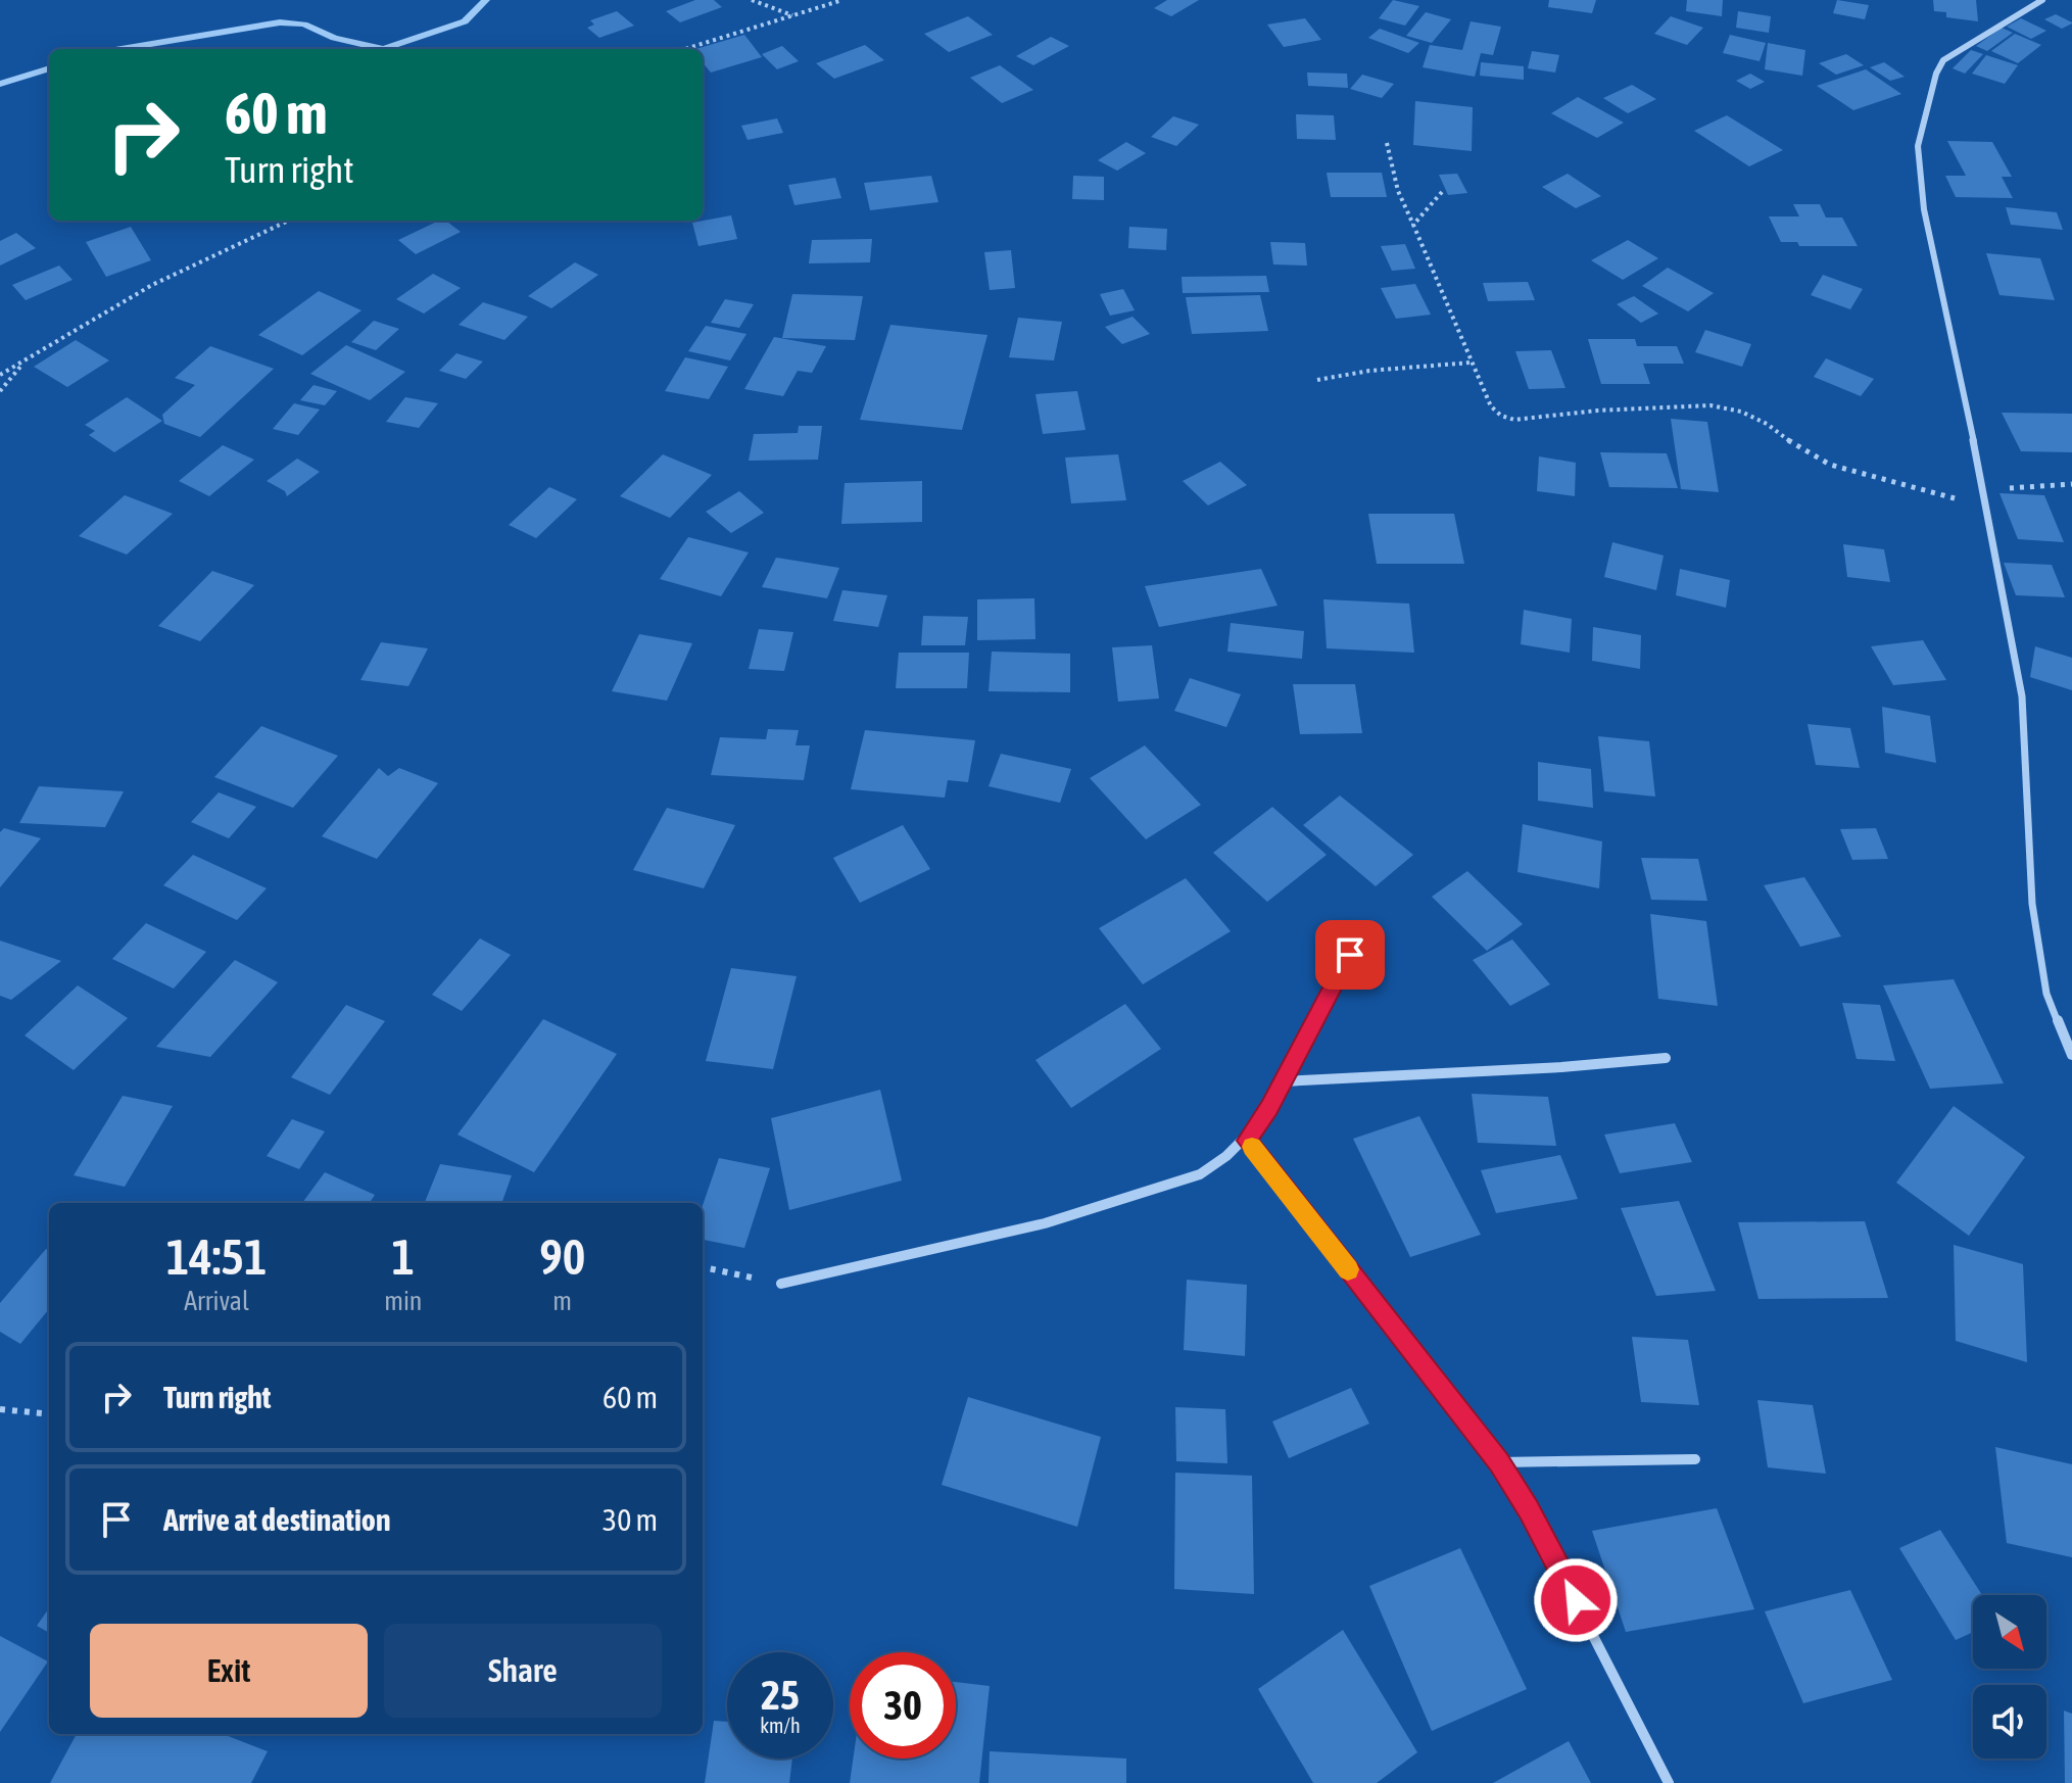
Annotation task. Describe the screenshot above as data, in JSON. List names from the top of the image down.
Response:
{
  "north": "bottom right",
  "page": {
    "turn": ["60 m", "Turn right"],
    "eta": [
      "14:51",
      "Arrival",
      "1",
      "min",
      "90",
      "m"
    ],
    "list": [
      {
        "name": "Turn right",
        "value": "60 m"
      },
      {
        "name": "Arrive at destination",
        "value": "30 m"
      }
    ],
    "buttons": ["Exit", "Share"],
    "speed": "25 km/h",
    "limit": "30"
  }
}
